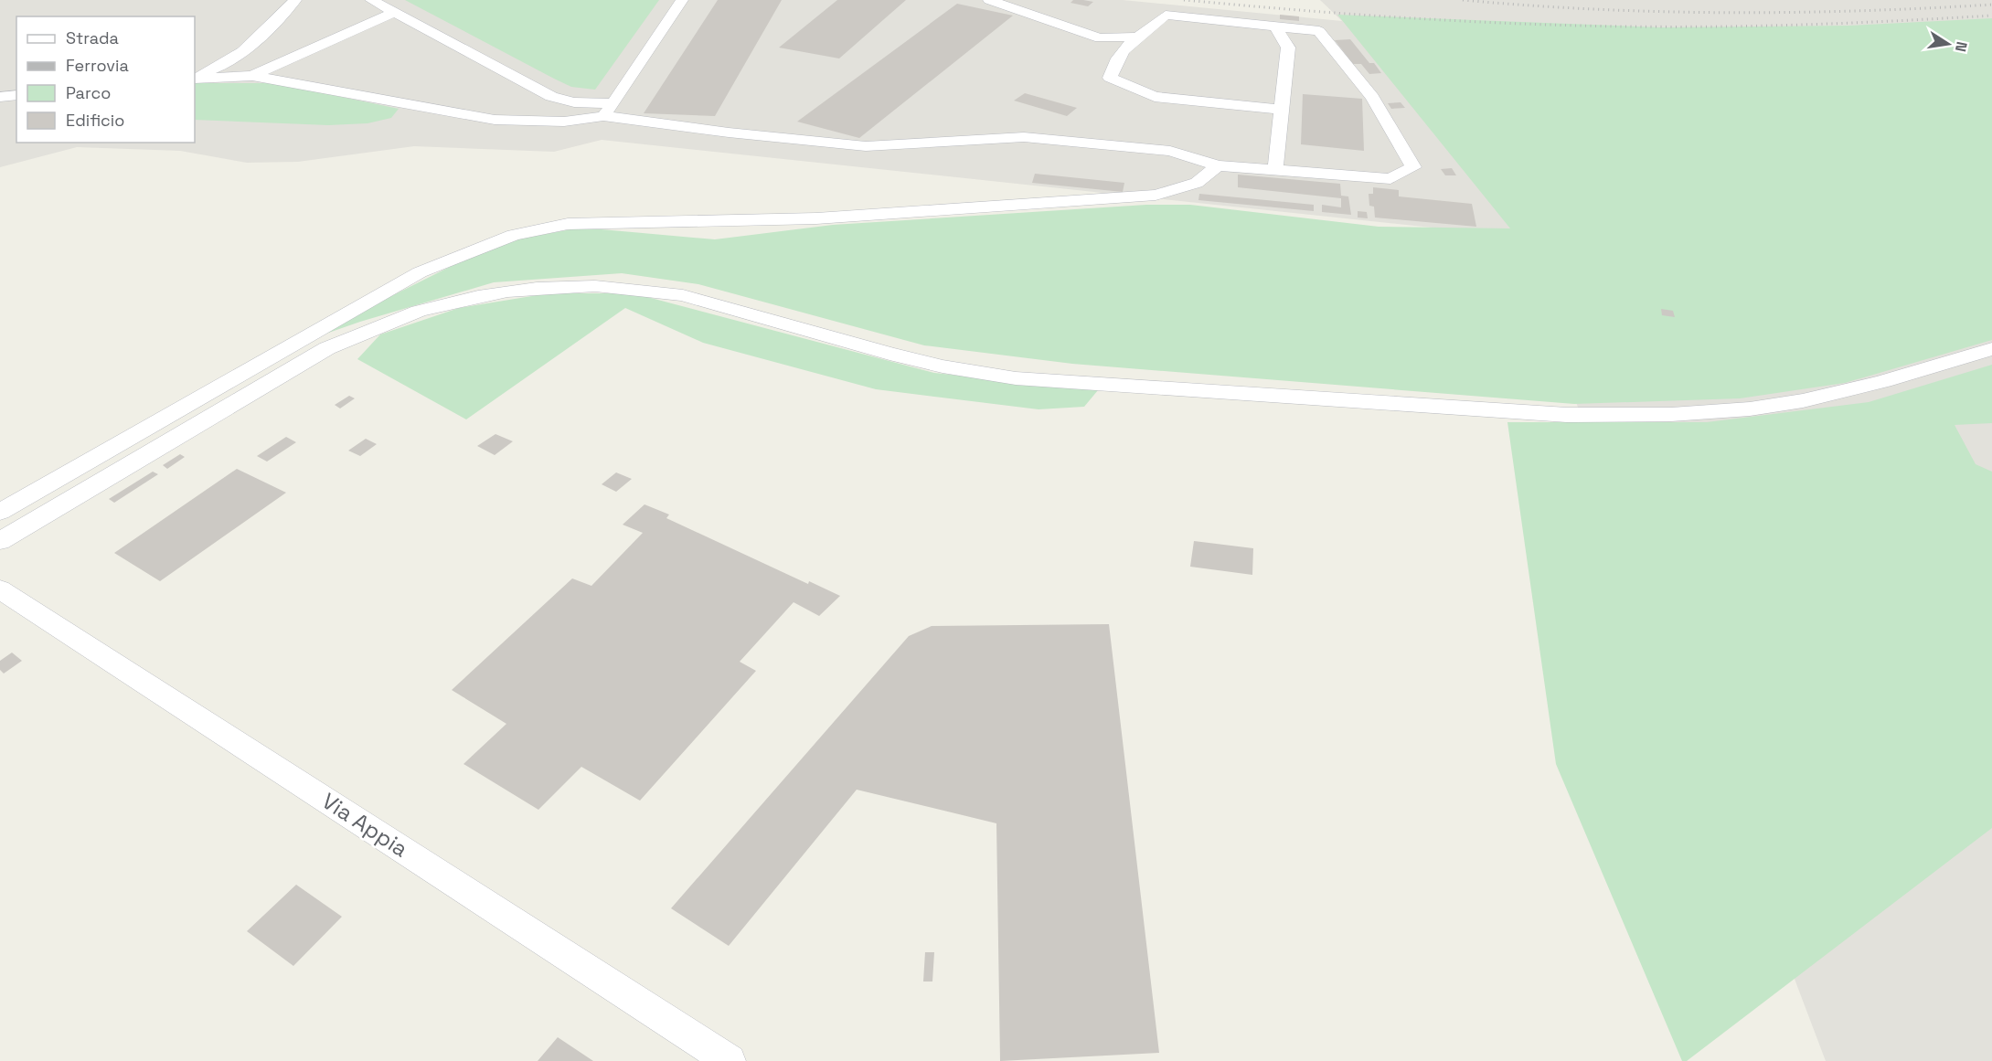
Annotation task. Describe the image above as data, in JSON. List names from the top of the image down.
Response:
{
  "streets": {
    "street": ["Via Appia"]
  },
  "legend": [
    "Strada",
    "Ferrovia",
    "Parco",
    "Edificio"
  ],
  "north": "right"
}
